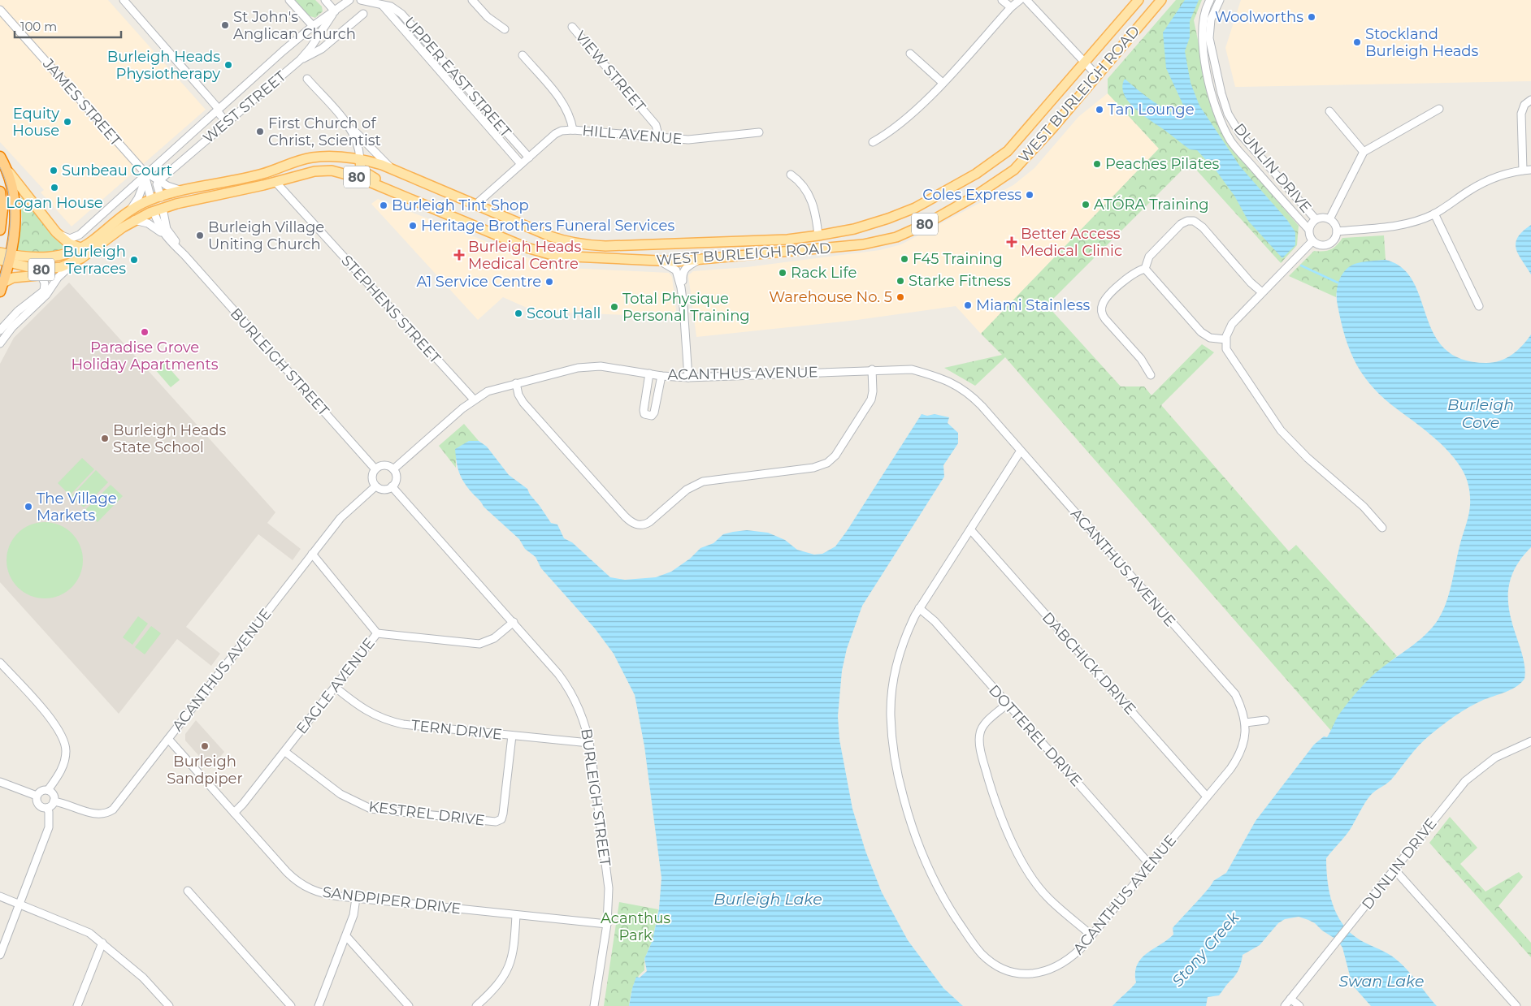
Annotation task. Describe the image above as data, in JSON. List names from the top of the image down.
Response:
{
  "streets": {
    "main road": ["WEST BURLEIGH ROAD", "80"],
    "street": [
      "VIEW STREET",
      "UPPER EAST STREET",
      "JAMES STREET",
      "WEST STREET",
      "HILL AVENUE",
      "DUNLIN DRIVE",
      "STEPHENS STREET",
      "BURLEIGH STREET",
      "ACANTHUS AVENUE",
      "DABCHICK DRIVE",
      "EAGLE AVENUE",
      "TERN DRIVE",
      "DOTTEREL DRIVE",
      "KESTREL DRIVE",
      "SANDPIPER DRIVE"
    ]
  },
  "crossings": [
    ["VIEW STREET", "HILL AVENUE"],
    ["WEST BURLEIGH ROAD", "JAMES STREET"],
    ["WEST BURLEIGH ROAD", "WEST STREET"],
    ["WEST BURLEIGH ROAD", "80"],
    ["WEST BURLEIGH ROAD", "STEPHENS STREET"],
    ["WEST BURLEIGH ROAD", "BURLEIGH STREET"],
    ["JAMES STREET", "WEST STREET"],
    ["STEPHENS STREET", "ACANTHUS AVENUE"],
    ["BURLEIGH STREET", "ACANTHUS AVENUE"],
    ["BURLEIGH STREET", "EAGLE AVENUE"],
    ["BURLEIGH STREET", "TERN DRIVE"],
    ["BURLEIGH STREET", "SANDPIPER DRIVE"],
    ["ACANTHUS AVENUE", "DABCHICK DRIVE"],
    ["ACANTHUS AVENUE", "DOTTEREL DRIVE"],
    ["ACANTHUS AVENUE", "SANDPIPER DRIVE"],
    ["EAGLE AVENUE", "TERN DRIVE"],
    ["EAGLE AVENUE", "KESTREL DRIVE"],
    ["EAGLE AVENUE", "SANDPIPER DRIVE"],
    ["TERN DRIVE", "KESTREL DRIVE"]
  ],
  "water": [
    "Burleigh Cove",
    "Burleigh Lake",
    "Stony Creek",
    "Swan Lake"
  ],
  "parks": ["Acanthus Park"],
  "places": {
    "other": [
      "Woolworths",
      "St John's Anglican Church",
      "Stockland Burleigh Heads",
      "Burleigh Heads Physiotherapy",
      "Tan Lounge",
      "Equity House",
      "First Church of Christ, Scientist",
      "Peaches Pilates",
      "Sunbeau Court",
      "Logan House",
      "Coles Express",
      "ATÓRA Training",
      "Burleigh Tint Shop",
      "Heritage Brothers Funeral Services",
      "Burleigh Village Uniting Church",
      "F45 Training",
      "Burleigh Terraces",
      "Rack Life",
      "Starke Fitness",
      "A1 Service Centre",
      "Warehouse No. 5",
      "Miami Stainless",
      "Total Physique Personal Training",
      "Scout Hall",
      "Paradise Grove Holiday Apartments",
      "Burleigh Heads State School",
      "The Village Markets",
      "Burleigh Sandpiper"
    ],
    "health": ["Better Access Medical Clinic", "Burleigh Heads Medical Centre"]
  },
  "scale_bar": "100 m"
}
